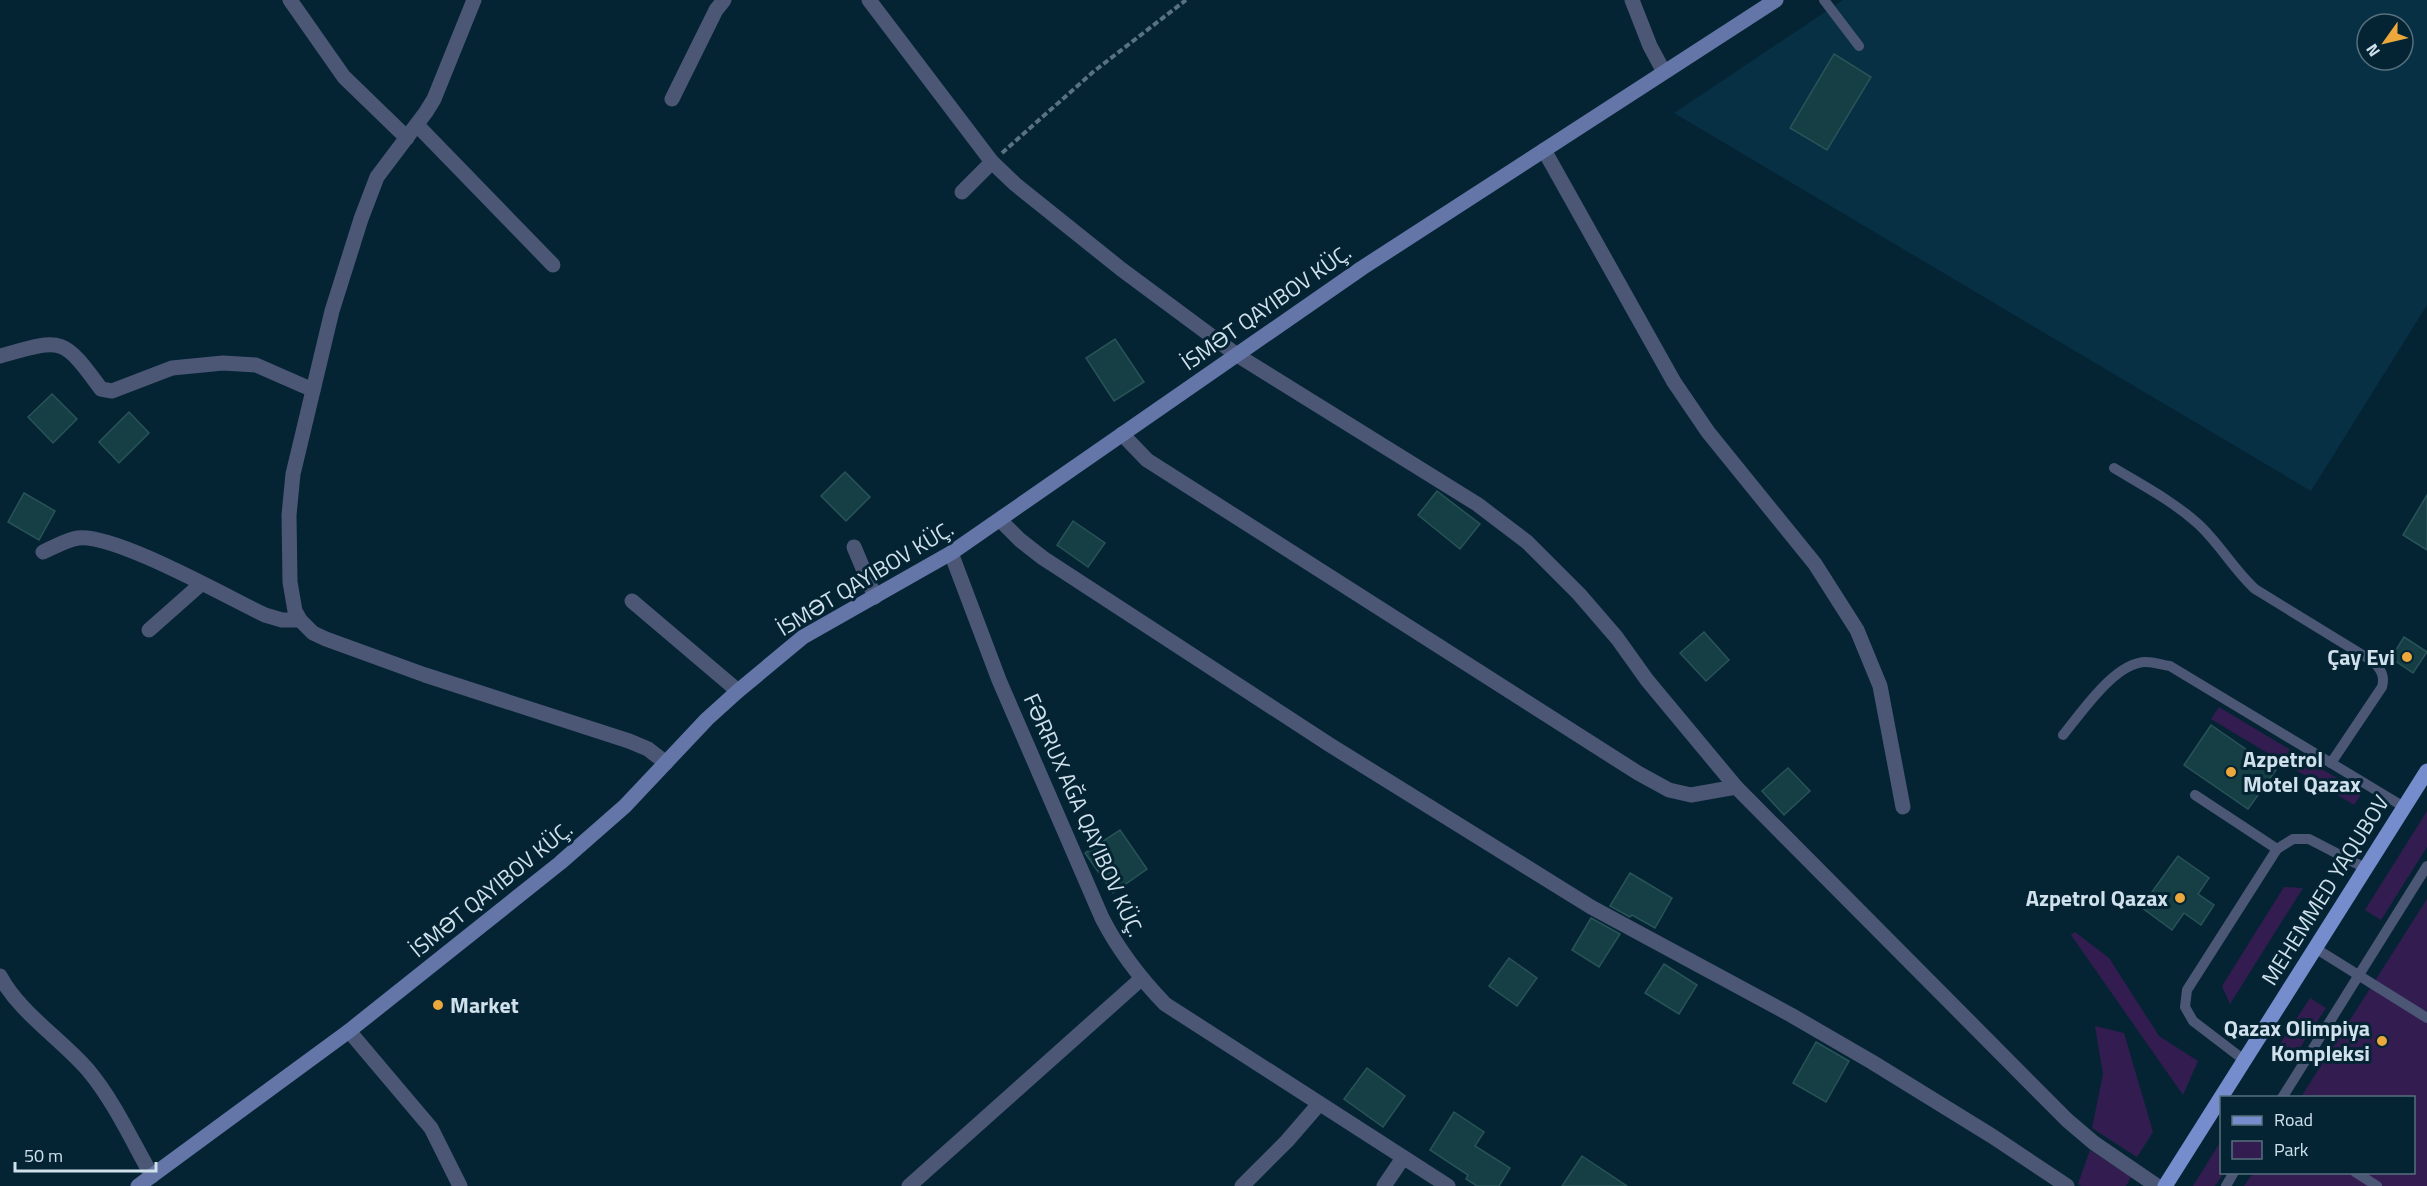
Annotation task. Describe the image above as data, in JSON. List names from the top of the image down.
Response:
{
  "streets": {
    "main road": ["MEHEMMED YAQUBOV"]
  },
  "places": [
    "Çay Evi",
    "Azpetrol Motel Qazax",
    "Azpetrol Qazax",
    "Market",
    "Qazax Olimpiya Kompleksi"
  ],
  "legend": ["Road", "Park"],
  "scale_bar": "50 m",
  "north": "bottom left"
}
